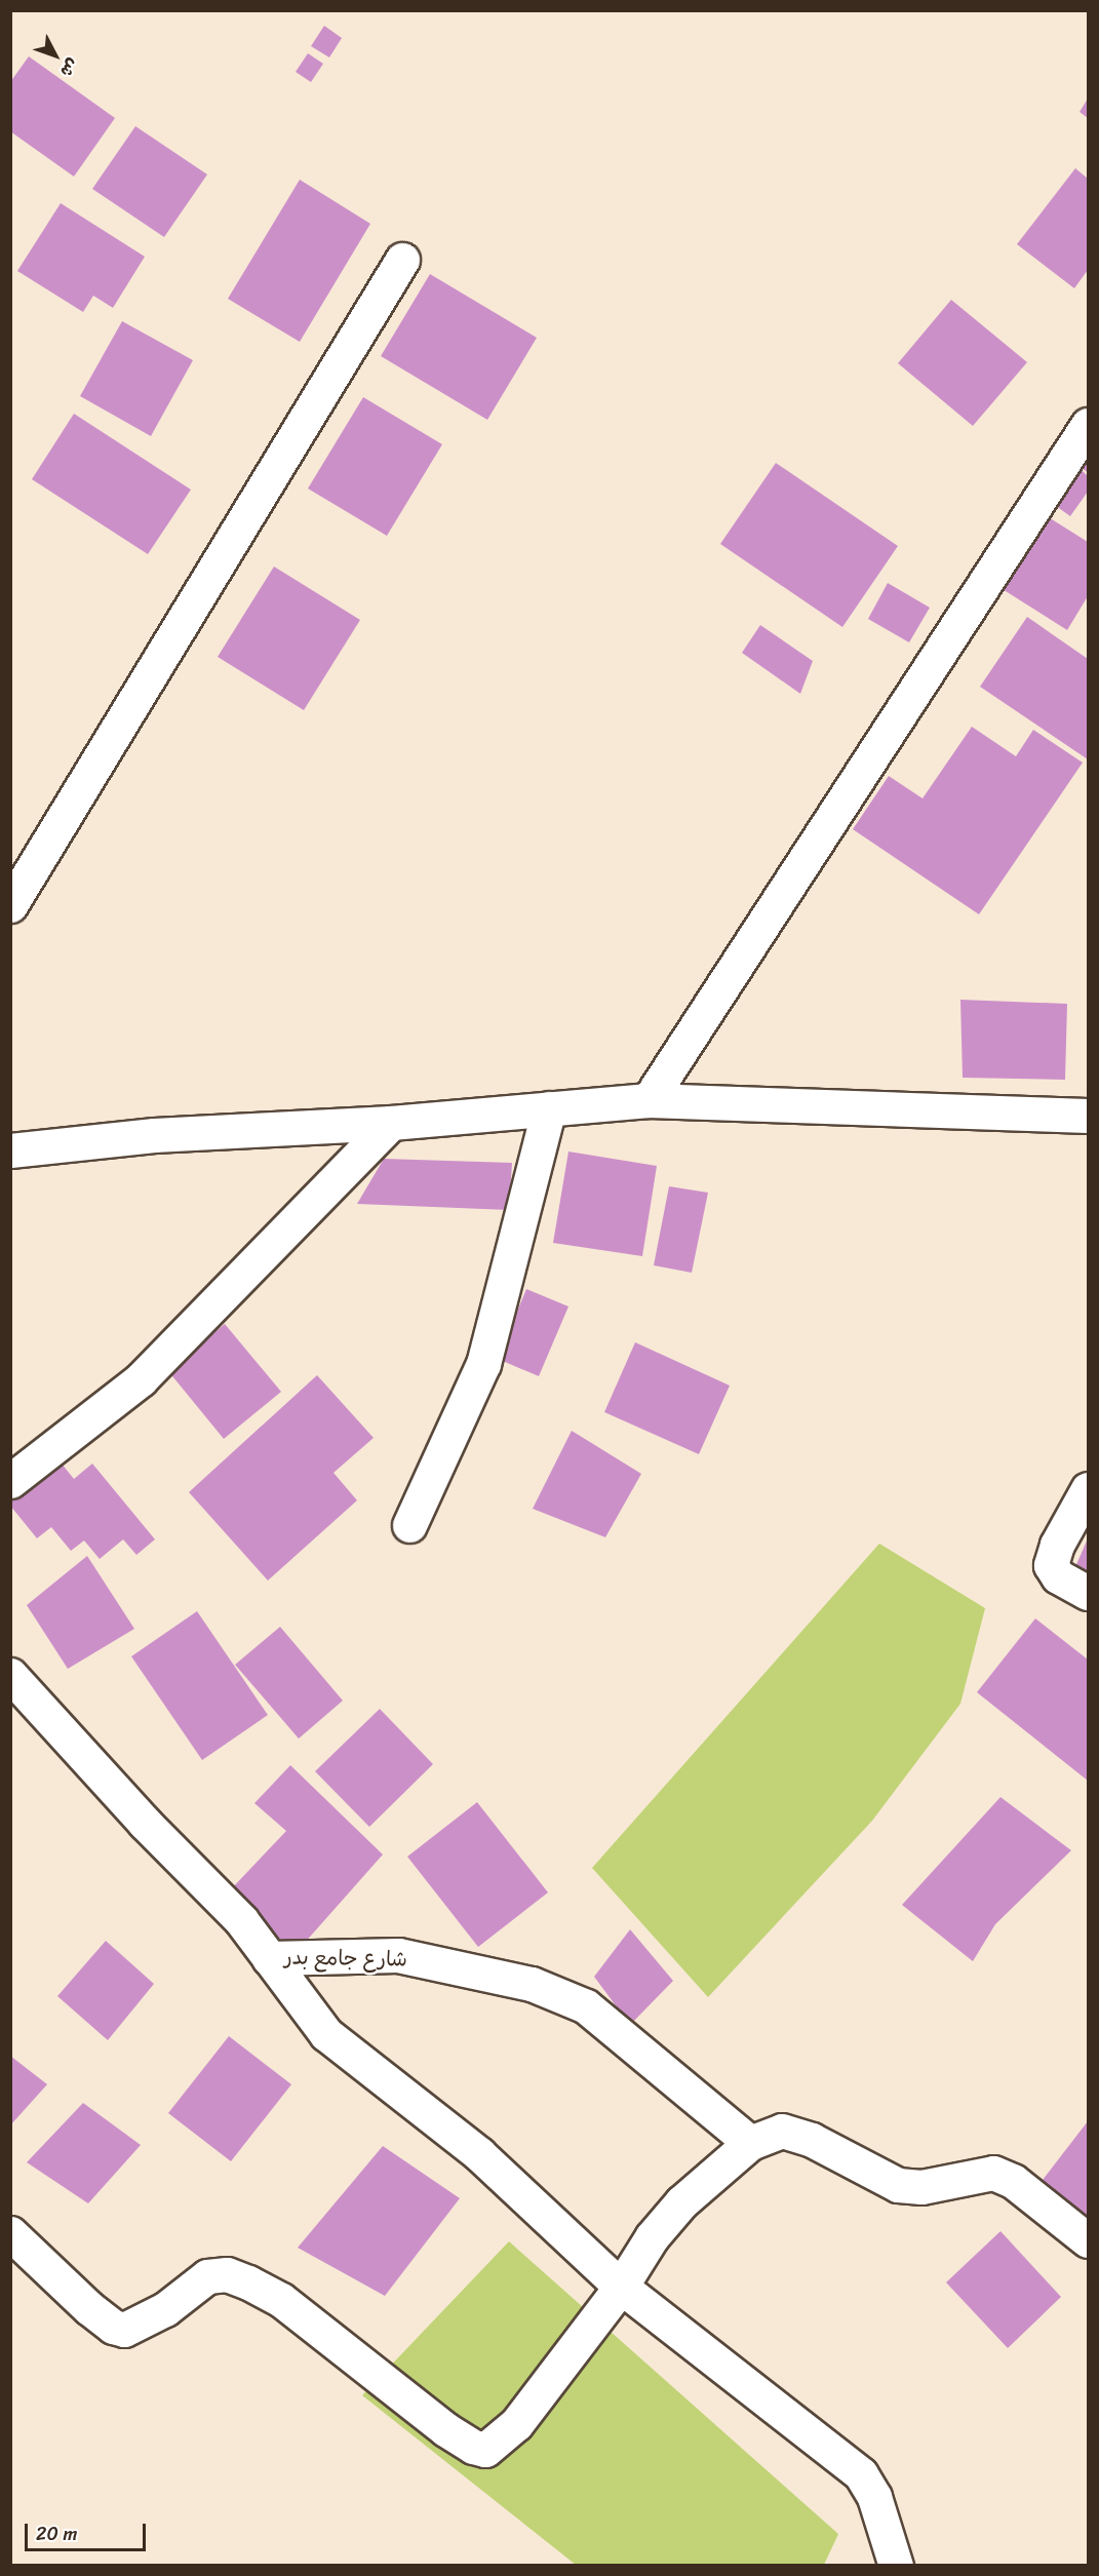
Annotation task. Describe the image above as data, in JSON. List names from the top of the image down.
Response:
{
  "streets": {
    "street": ["شارع جامع بدر"]
  },
  "scale_bar": "20 m",
  "north": "bottom right"
}
